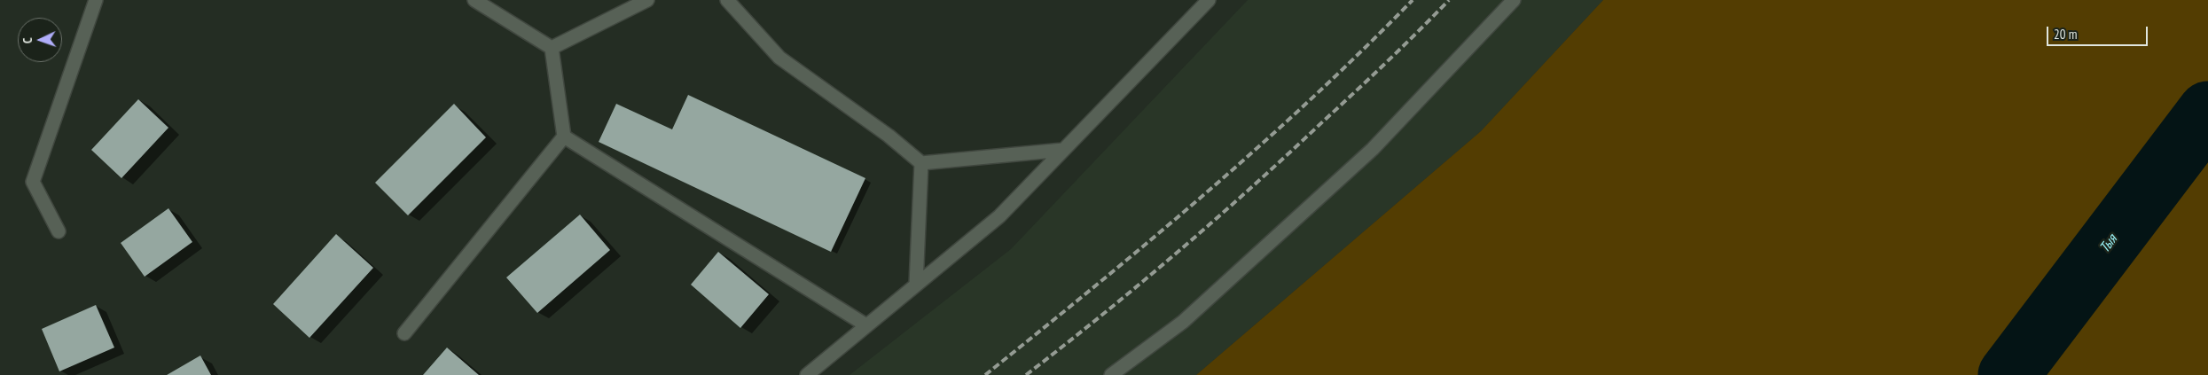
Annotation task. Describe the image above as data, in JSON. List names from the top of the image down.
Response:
{
  "water": ["Тыя"],
  "scale_bar": "20 m",
  "north": "left"
}
